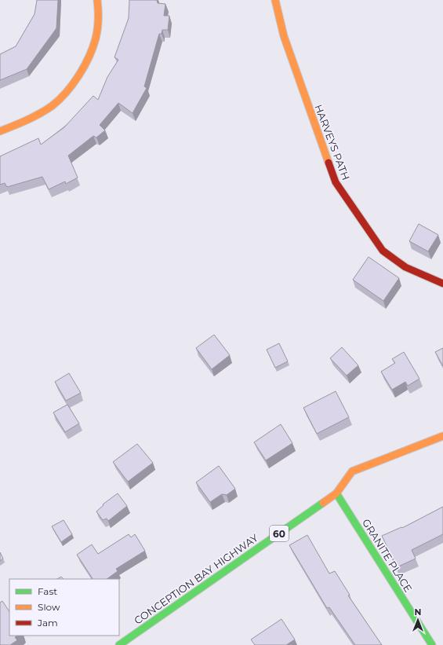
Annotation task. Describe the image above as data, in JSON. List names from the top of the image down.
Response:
{
  "streets": {
    "street": [
      "HARVEYS PATH",
      "60",
      "GRANITE PLACE",
      "CONCEPTION BAY HIGHWAY"
    ]
  },
  "crossings": [
    ["GRANITE PLACE", "CONCEPTION BAY HIGHWAY"]
  ],
  "legend": ["Fast", "Slow", "Jam"],
  "north": "top"
}
